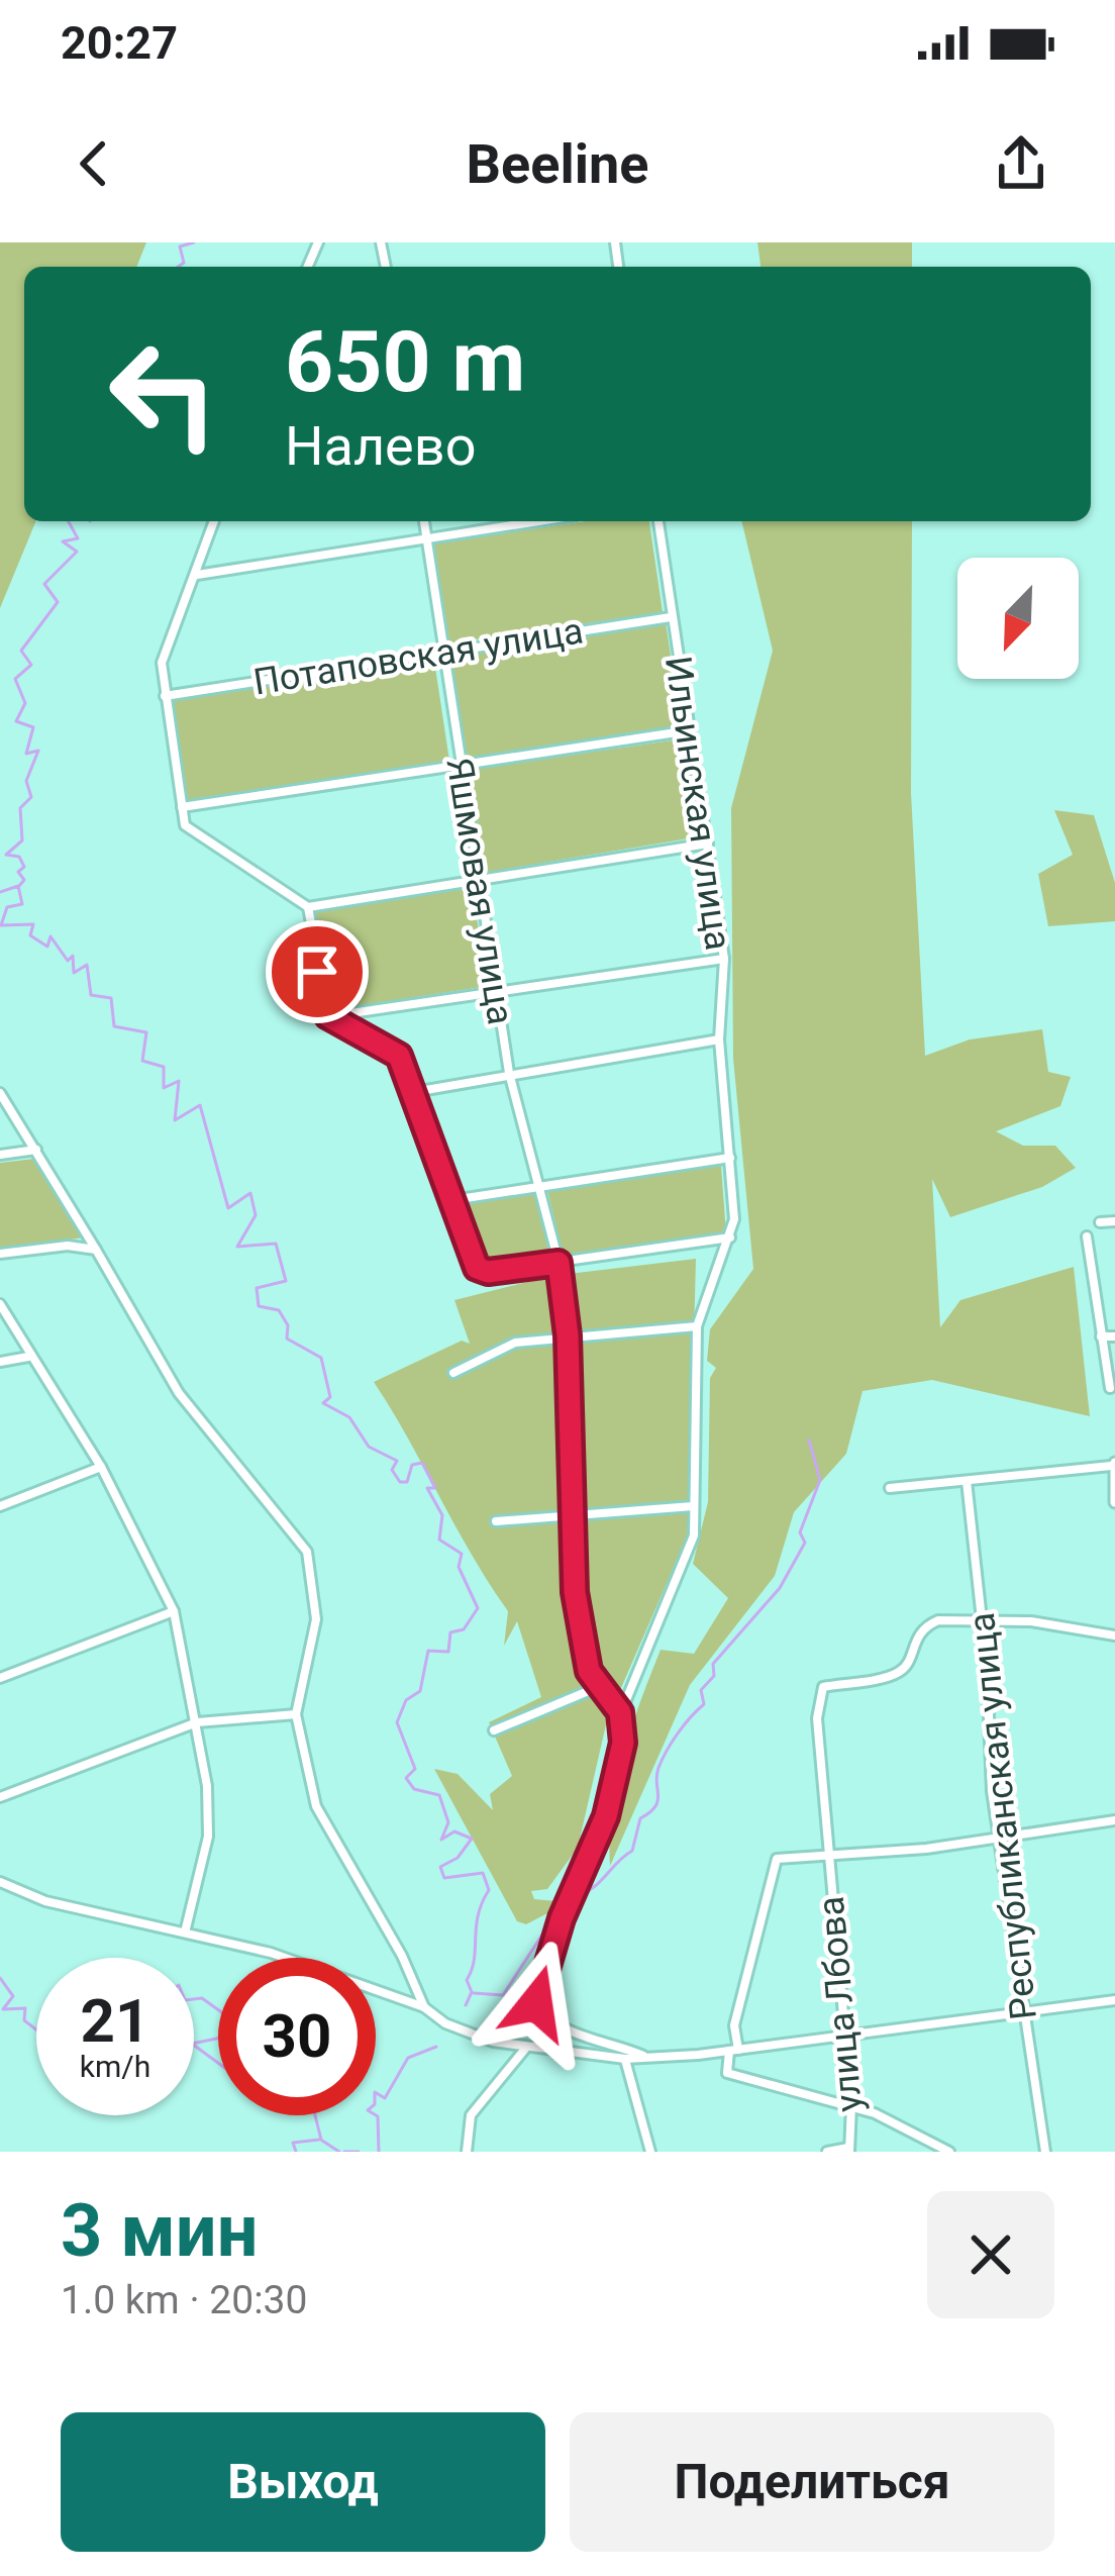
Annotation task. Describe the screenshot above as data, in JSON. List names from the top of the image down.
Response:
{
  "streets": {
    "street": [
      "Потаповская улица",
      "Ильинская улица",
      "Яшмовая улица",
      "Республиканская улица",
      "улица Лбова"
    ]
  },
  "crossings": [
    ["Потаповская улица", "Ильинская улица"],
    ["Потаповская улица", "Яшмовая улица"],
    ["Республиканская улица", "улица Лбова"]
  ],
  "north": "bottom left",
  "page": {
    "status": "20:27",
    "header": "Beeline",
    "turn": ["650 m", "Налево"],
    "speed": "21 km/h",
    "limit": "30",
    "heading": ["3 мин", "1.0 km · 20:30"],
    "buttons": ["Выход", "Поделиться"]
  }
}
